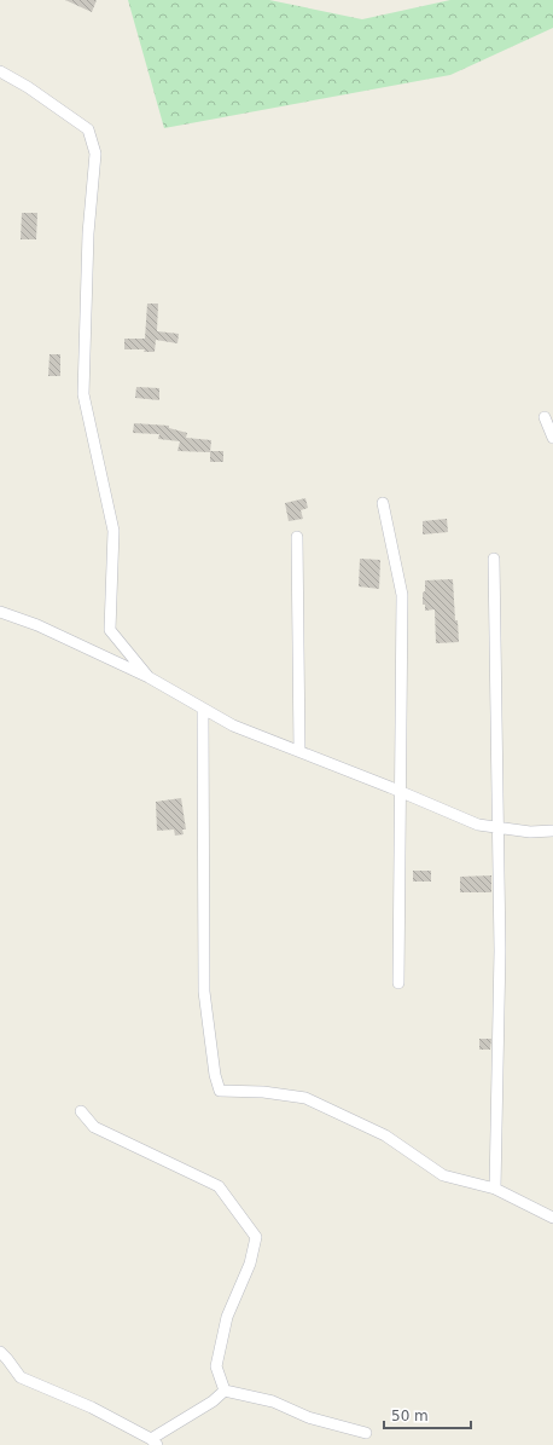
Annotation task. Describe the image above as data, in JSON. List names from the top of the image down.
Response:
{
  "scale_bar": "50 m"
}
